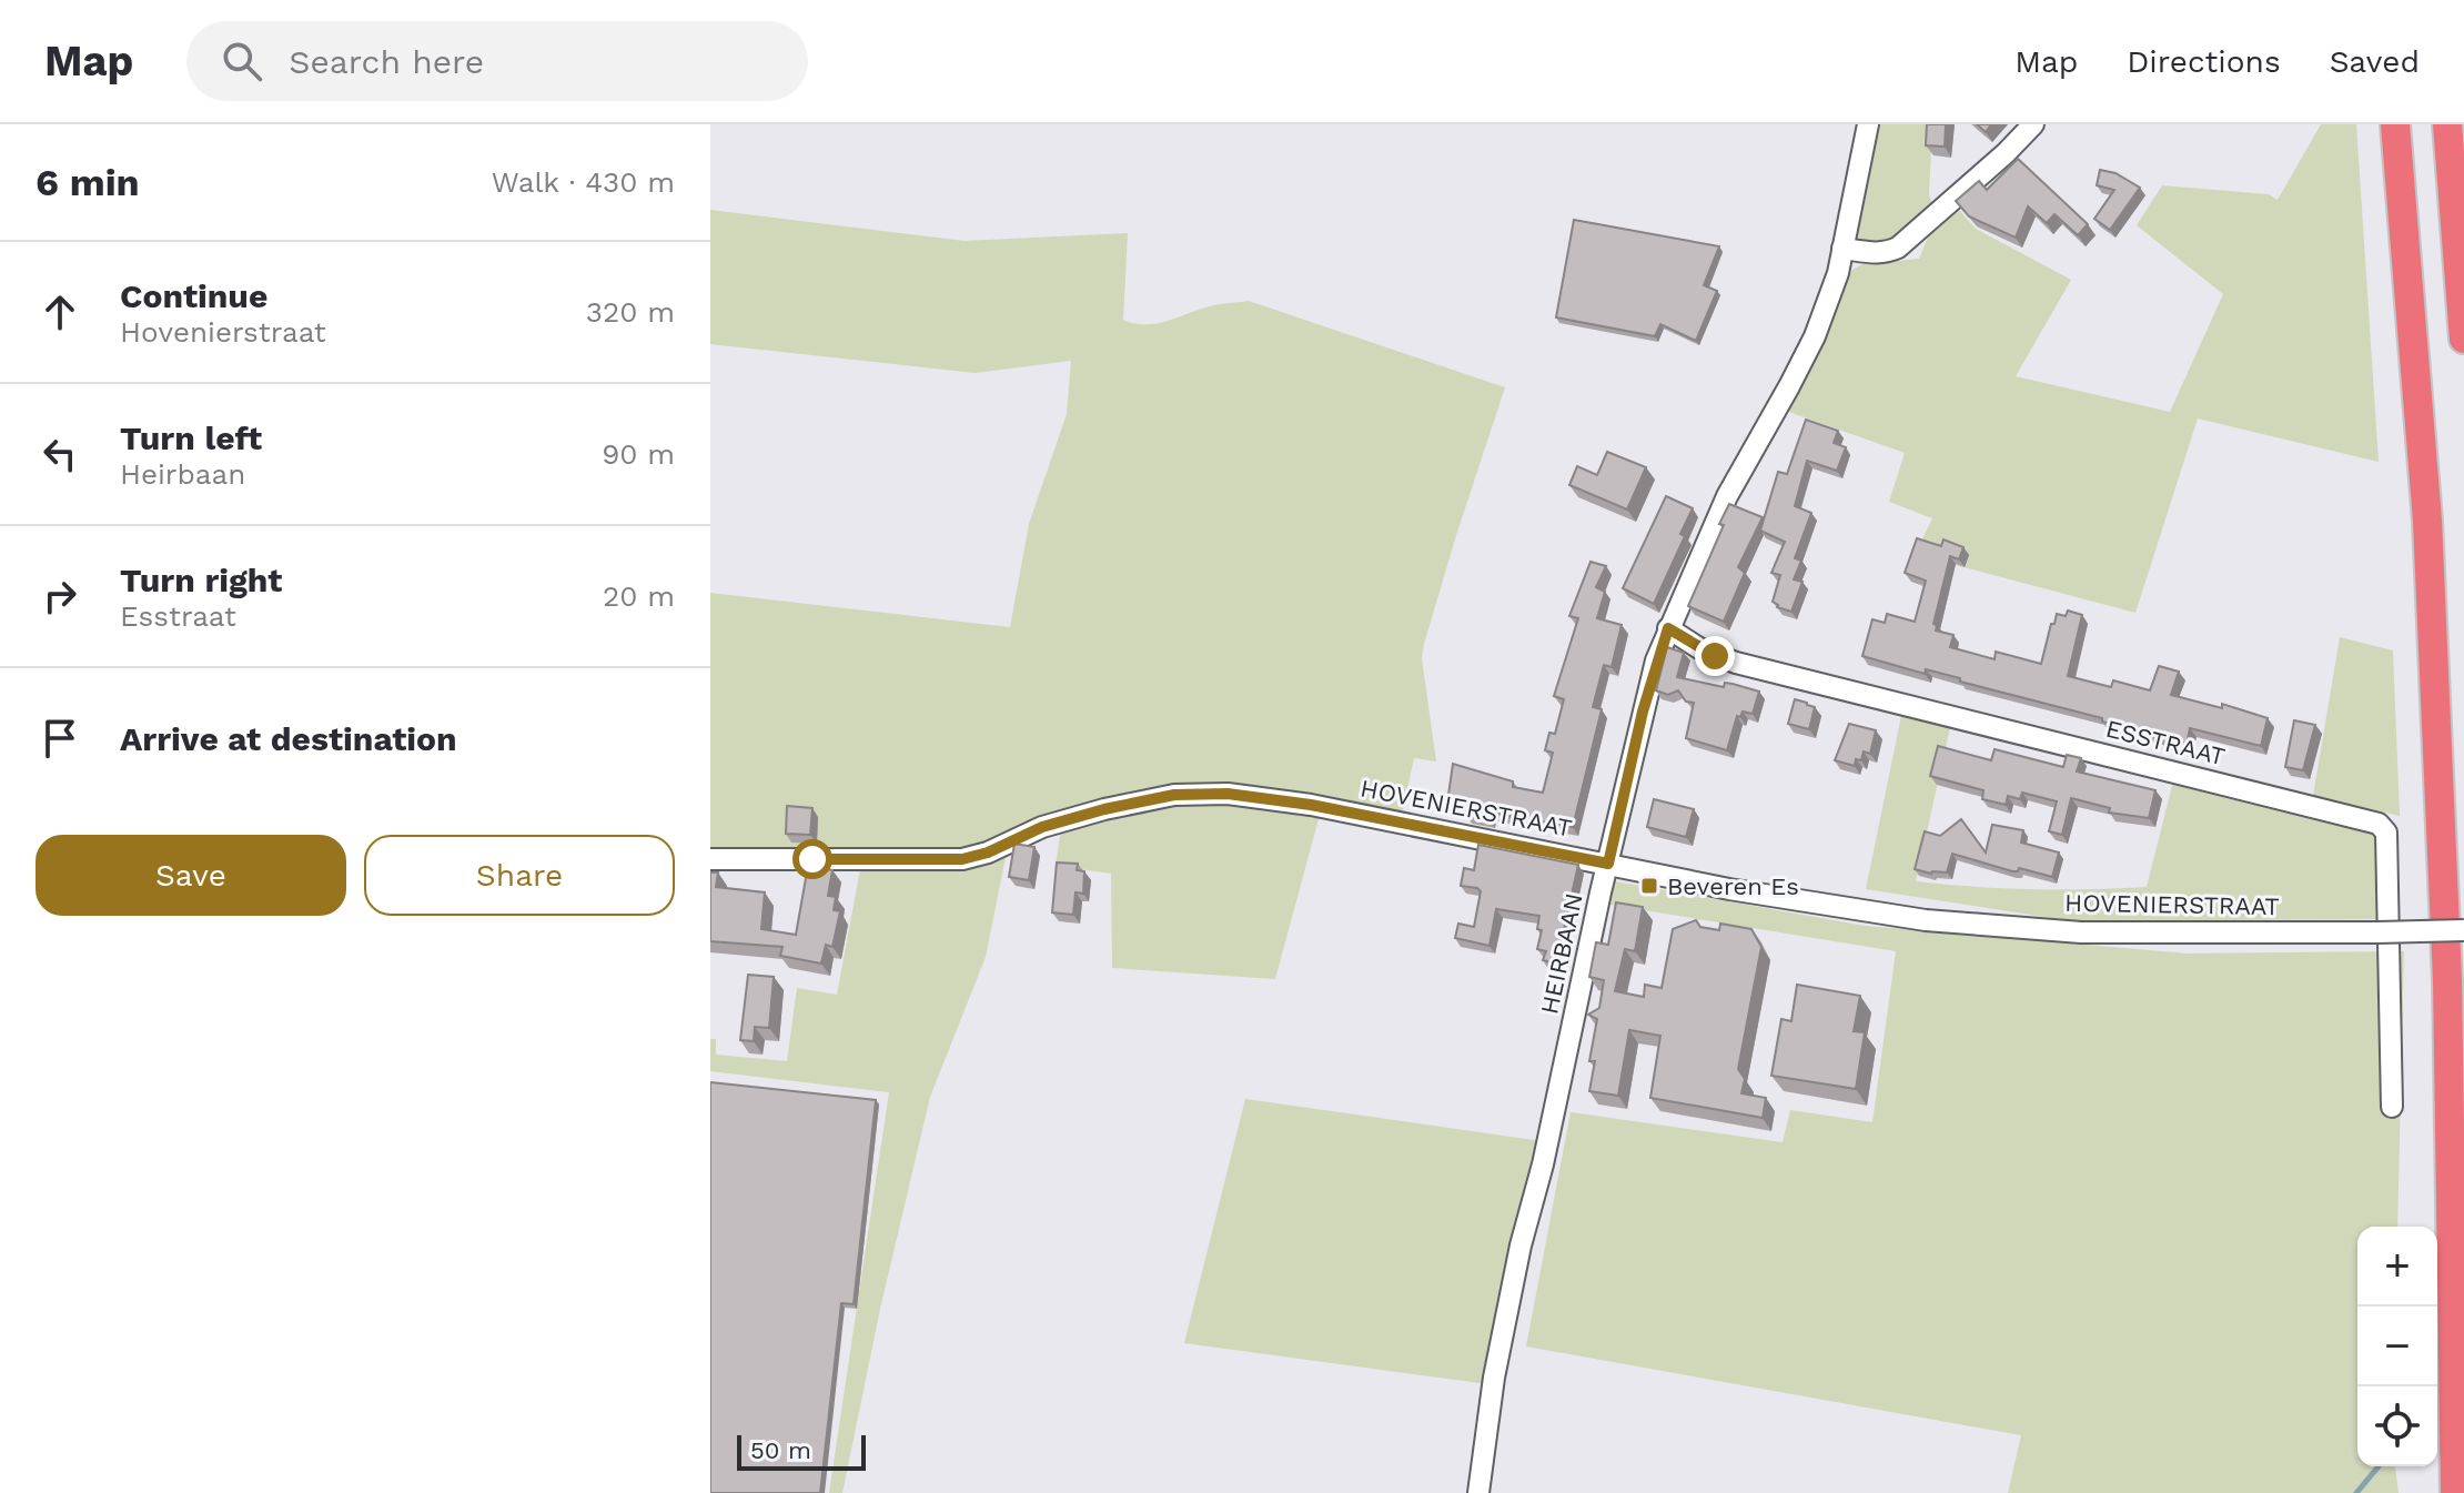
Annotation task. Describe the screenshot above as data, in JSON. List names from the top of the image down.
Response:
{
  "streets": {
    "street": ["ESSTRAAT", "HOVENIERSTRAAT", "HEIRBAAN"]
  },
  "crossings": [
    ["ESSTRAAT", "HEIRBAAN"],
    ["HOVENIERSTRAAT", "HEIRBAAN"]
  ],
  "places": {
    "transit": ["Beveren Es"]
  },
  "scale_bar": "50 m",
  "page": {
    "header": "Map",
    "search": "Search here",
    "nav": ["Map", "Directions", "Saved"],
    "heading": ["6 min", "Walk · 430 m"],
    "list": [
      ["Continue", "Hovenierstraat", "320 m"],
      ["Turn left", "Heirbaan", "90 m"],
      ["Turn right", "Esstraat", "20 m"],
      "Arrive at destination"
    ],
    "buttons": ["Save", "Share"],
    "map_buttons": ["+", "−"],
    "scale": "50 m"
  }
}
